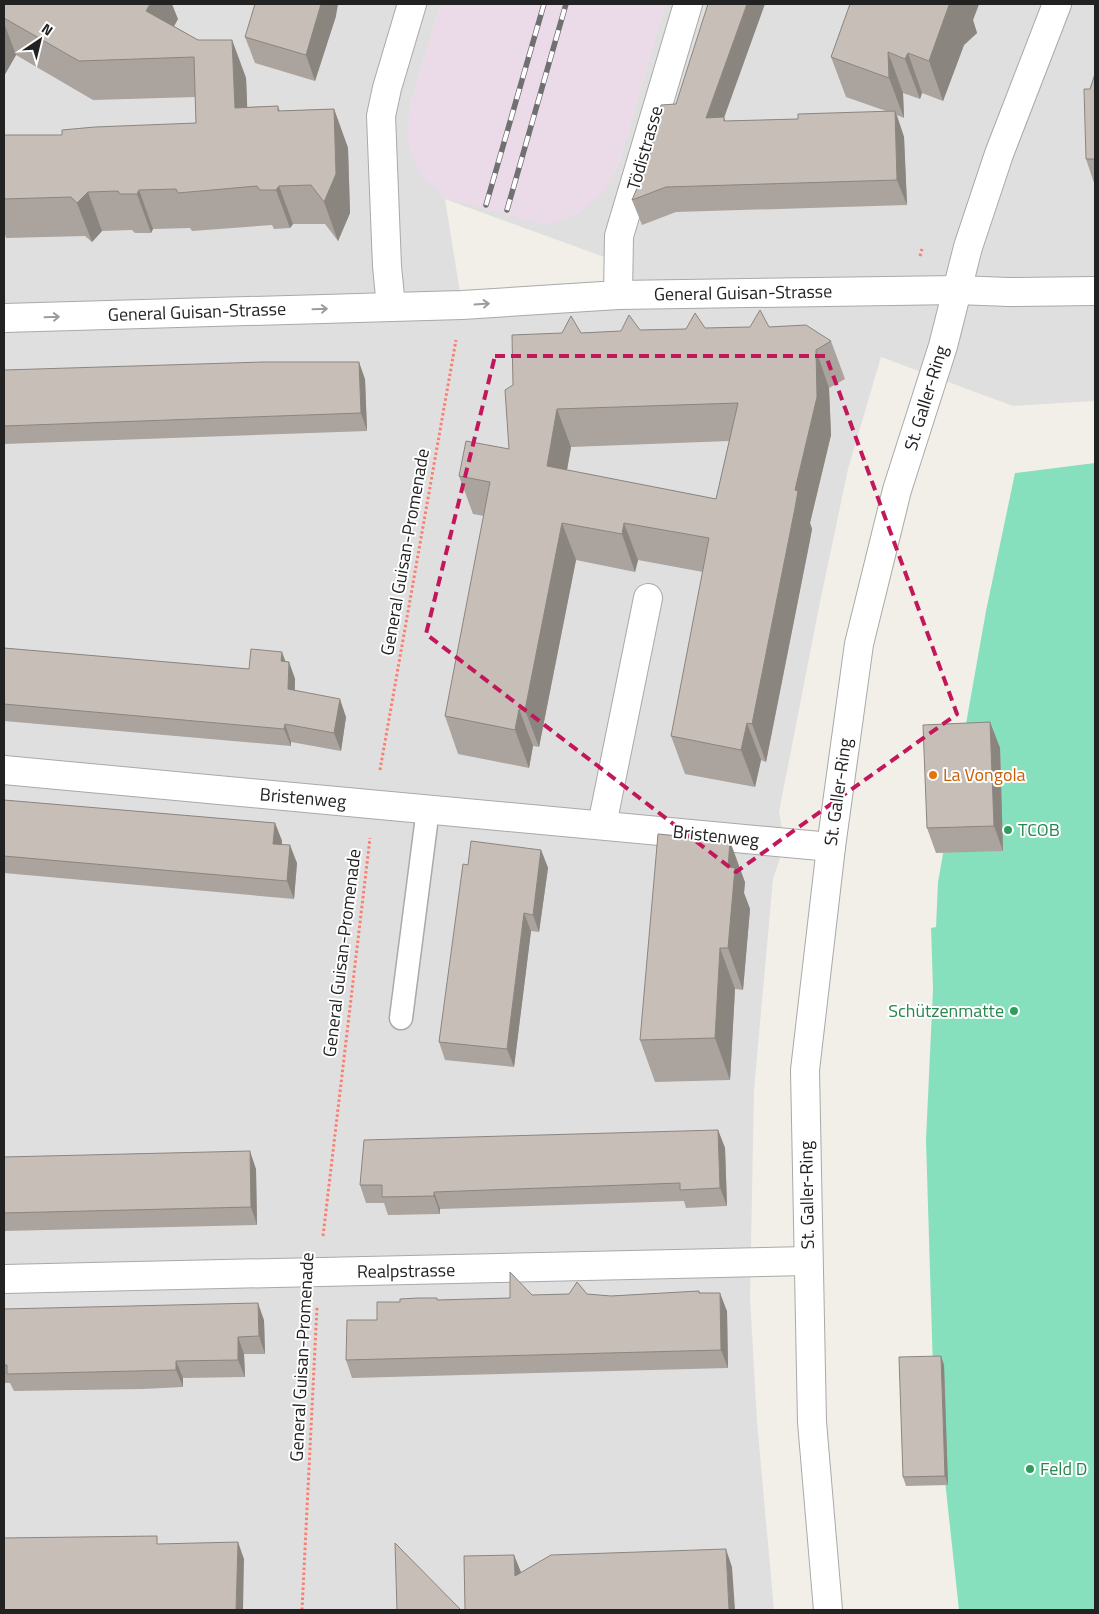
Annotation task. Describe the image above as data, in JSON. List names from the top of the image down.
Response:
{
  "streets": {
    "street": [
      "Tödistrasse",
      "General Guisan-Strasse",
      "St. Galler-Ring",
      "Bristenweg",
      "Realpstrasse"
    ],
    "path": ["General Guisan-Promenade"]
  },
  "crossings": [
    ["Tödistrasse", "General Guisan-Strasse"],
    ["General Guisan-Strasse", "St. Galler-Ring"],
    ["General Guisan-Strasse", "General Guisan-Promenade"],
    ["St. Galler-Ring", "Bristenweg"],
    ["St. Galler-Ring", "Realpstrasse"],
    ["General Guisan-Promenade", "Bristenweg"],
    ["General Guisan-Promenade", "Realpstrasse"]
  ],
  "one_way": ["General Guisan-Strasse"],
  "places": [
    "La Vongola",
    "TCOB",
    "Schützenmatte",
    "Feld D"
  ],
  "north": "top right"
}
